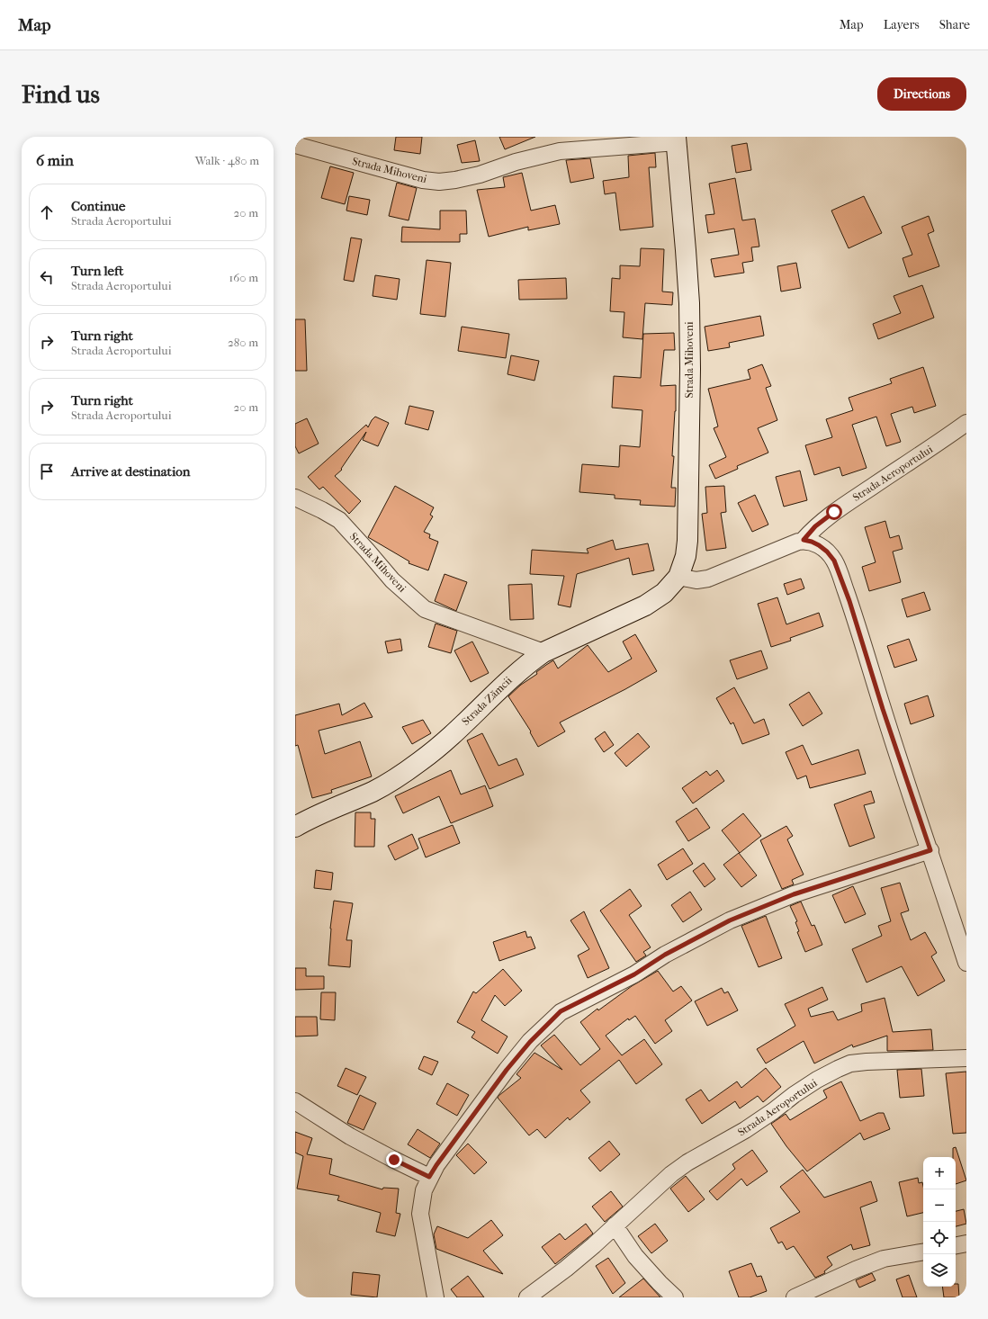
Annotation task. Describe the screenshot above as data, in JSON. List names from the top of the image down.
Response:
{
  "streets": {
    "main road": ["Strada Mihoveni", "Strada Zămcii"],
    "street": ["Strada Aeroportului"]
  },
  "crossings": [
    ["Strada Mihoveni", "Strada Zămcii"]
  ],
  "page": {
    "header": "Map",
    "nav": ["Map", "Layers", "Share"],
    "buttons": "Directions",
    "title": "Find us",
    "heading": ["6 min", "Walk · 480 m"],
    "list": [
      ["Continue", "Strada Aeroportului", "20 m"],
      ["Turn left", "Strada Aeroportului", "160 m"],
      ["Turn right", "Strada Aeroportului", "280 m"],
      ["Turn right", "Strada Aeroportului", "20 m"],
      "Arrive at destination"
    ],
    "map_buttons": ["+", "−"]
  }
}
